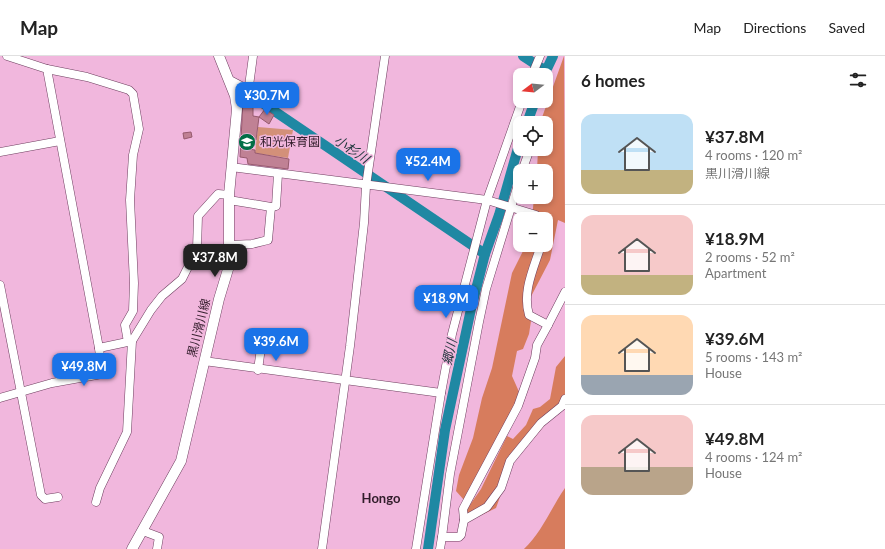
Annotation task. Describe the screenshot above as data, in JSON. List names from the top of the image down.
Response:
{
  "streets": {
    "main road": ["黒川滑川線"]
  },
  "districts": ["Hongo"],
  "water": ["小杉川", "郷川"],
  "places": {
    "school or university": ["和光保育園"]
  },
  "north": "left",
  "page": {
    "header": "Map",
    "nav": ["Map", "Directions", "Saved"],
    "heading": "6 homes",
    "map_buttons": ["+", "−"],
    "price": [
      "¥30.7M",
      "¥52.4M",
      "¥37.8M",
      "¥18.9M",
      "¥39.6M",
      "¥49.8M"
    ],
    "list": [
      {
        "name": "¥37.8M",
        "note": "4 rooms · 120 m² · 黒川滑川線"
      },
      {
        "name": "¥18.9M",
        "note": "2 rooms · 52 m² · Apartment"
      },
      {
        "name": "¥39.6M",
        "note": "5 rooms · 143 m² · House"
      },
      {
        "name": "¥49.8M",
        "note": "4 rooms · 124 m² · House"
      }
    ]
  }
}
